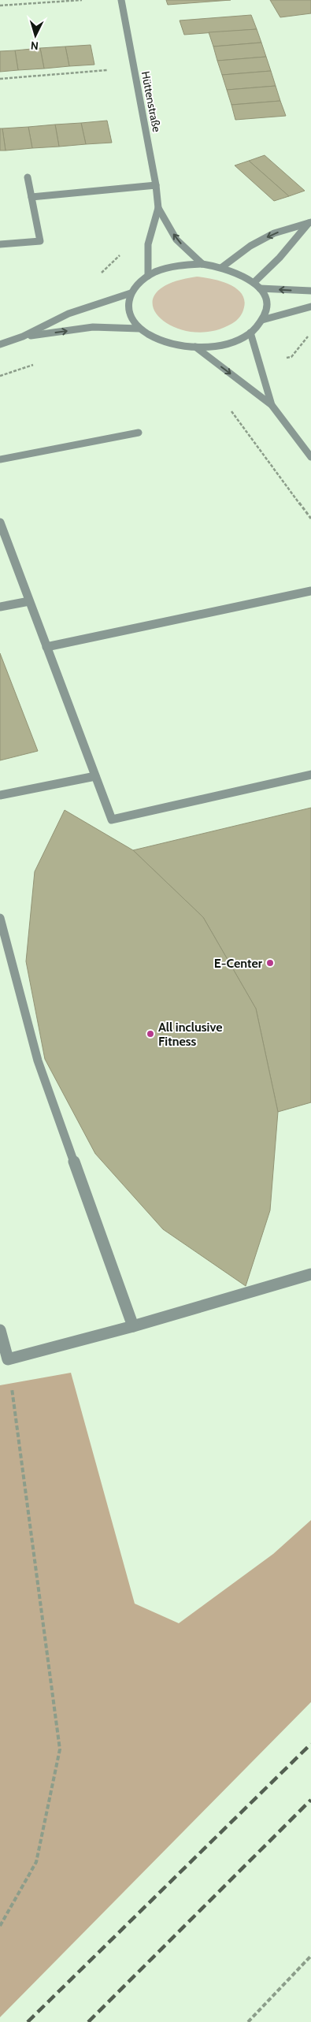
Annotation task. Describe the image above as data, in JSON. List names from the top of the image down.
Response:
{
  "streets": {
    "street": ["Hüttenstraße"]
  },
  "places": ["E-Center", "All inclusive Fitness"],
  "north": "bottom"
}
